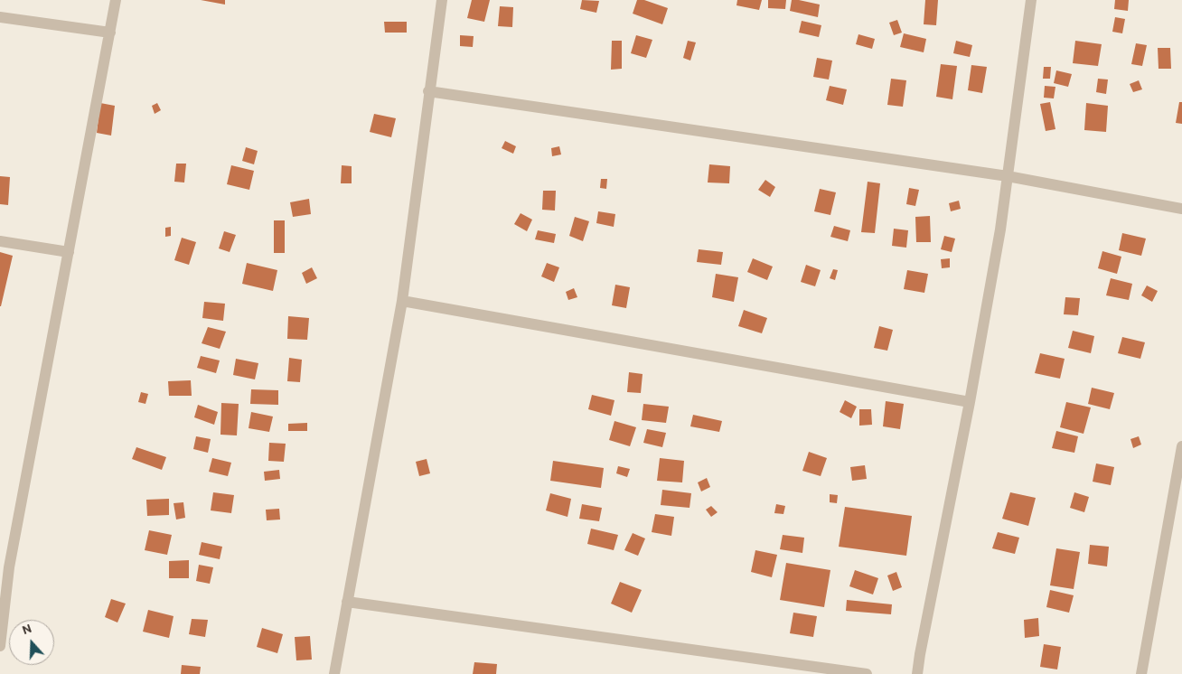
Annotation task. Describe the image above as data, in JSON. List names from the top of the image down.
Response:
{
  "north": "top"
}
